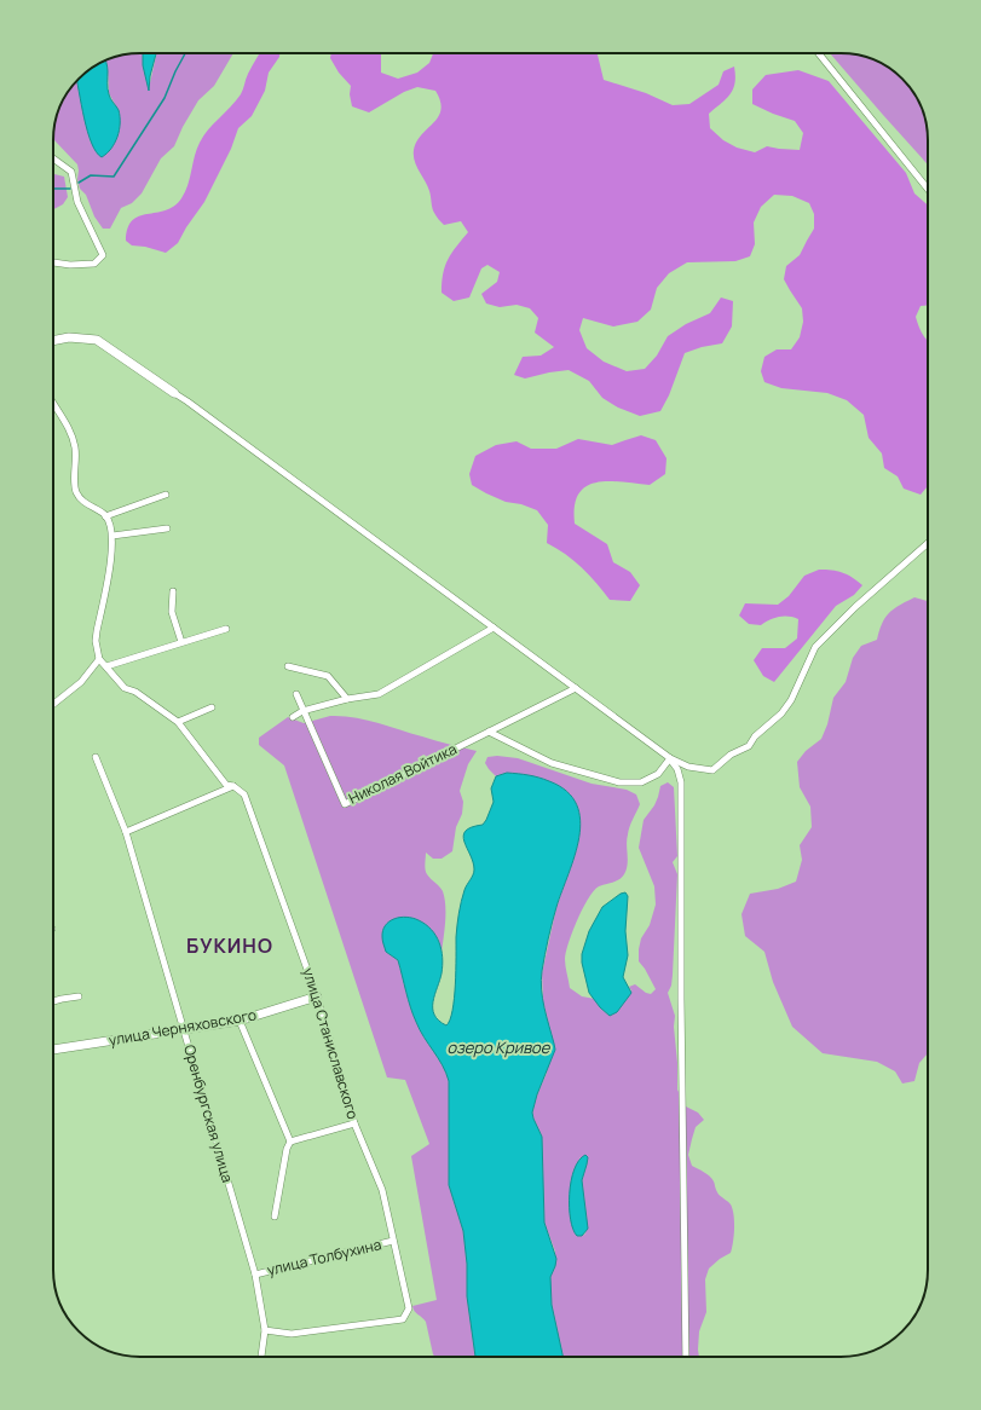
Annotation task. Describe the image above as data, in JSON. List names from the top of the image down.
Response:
{
  "streets": {
    "street": [
      "Николая Войтика",
      "улица Черняховского",
      "улица Станиславского",
      "Оренбургская улица",
      "улица Толбухина"
    ]
  },
  "crossings": [
    ["улица Черняховского", "улица Станиславского"],
    ["улица Черняховского", "Оренбургская улица"],
    ["улица Станиславского", "Оренбургская улица"],
    ["улица Станиславского", "улица Толбухина"],
    ["Оренбургская улица", "улица Толбухина"]
  ],
  "districts": ["БУКИНО"],
  "water": ["озеро Кривое"]
}
